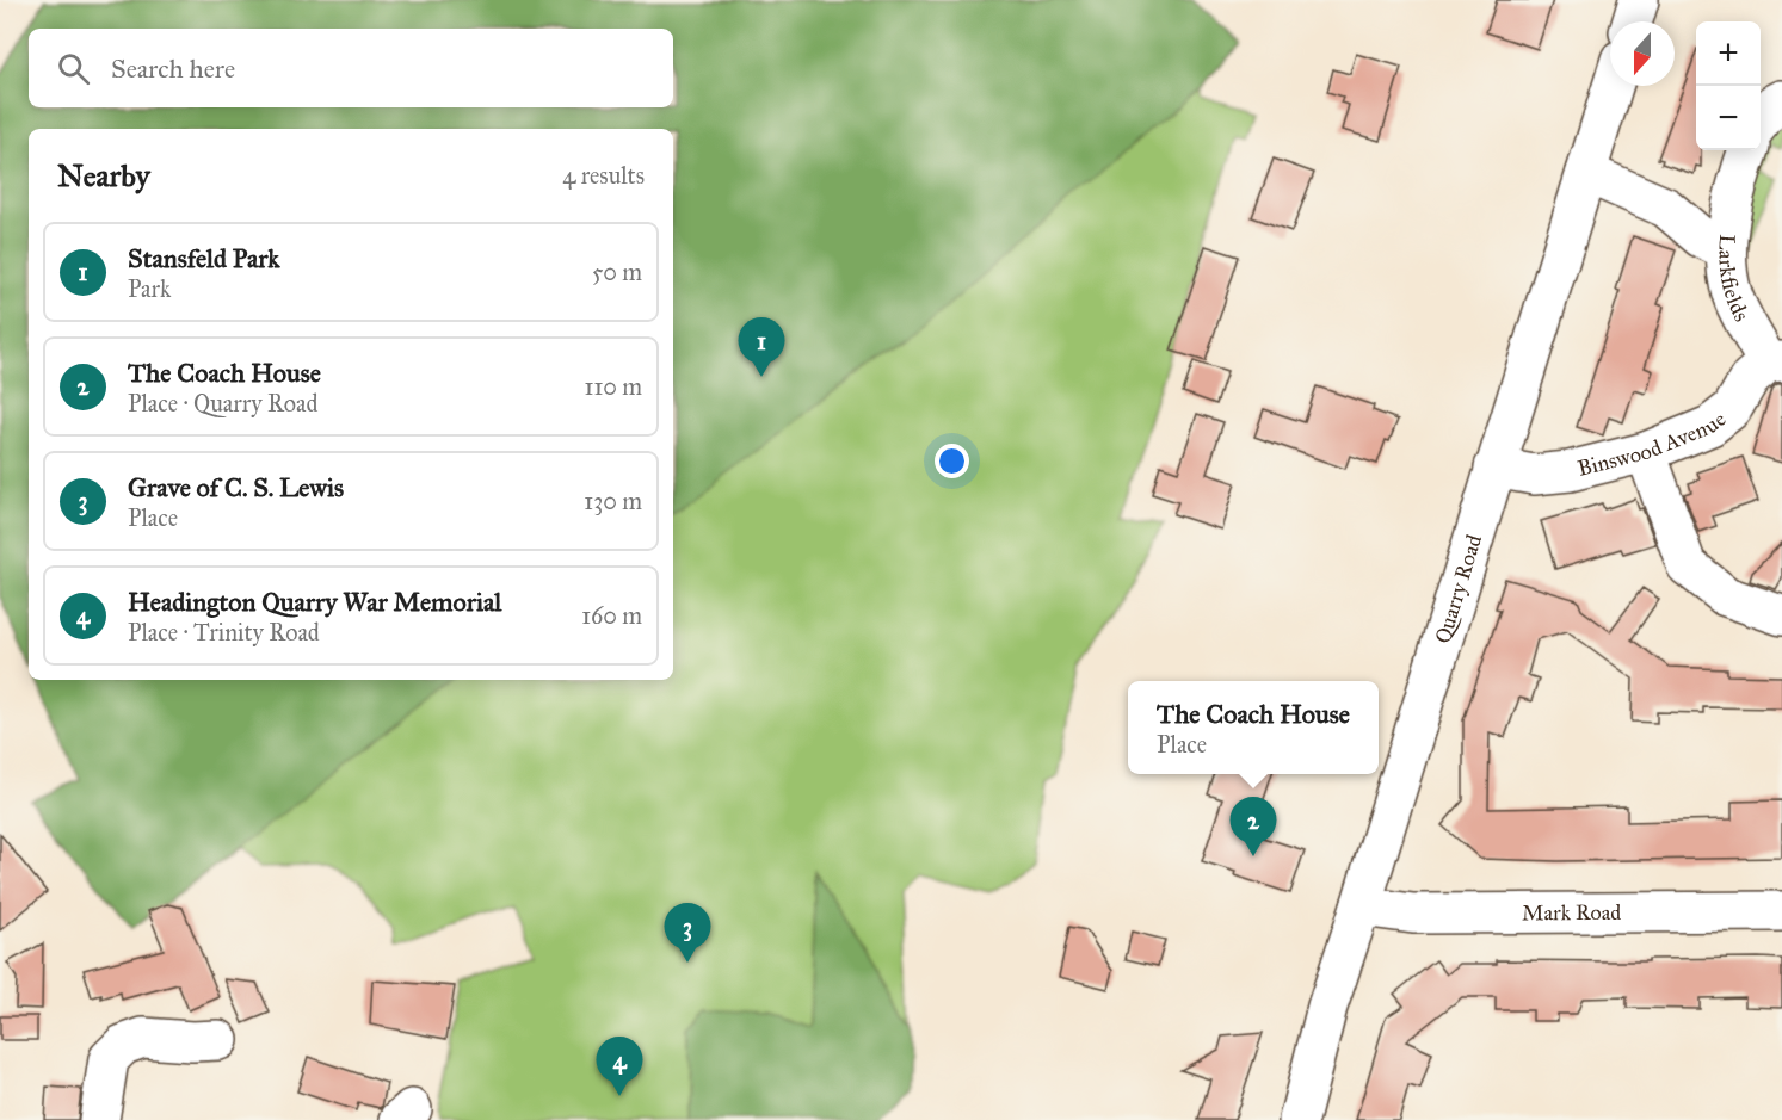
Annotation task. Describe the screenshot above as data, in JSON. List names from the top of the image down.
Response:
{
  "streets": {
    "street": [
      "Larkfields",
      "Binswood Avenue",
      "Quarry Road",
      "Mark Road"
    ]
  },
  "crossings": [
    ["Larkfields", "Binswood Avenue"],
    ["Binswood Avenue", "Quarry Road"],
    ["Quarry Road", "Mark Road"]
  ],
  "north": "bottom",
  "page": {
    "map_buttons": ["+", "−"],
    "search": "Search here",
    "heading": ["Nearby", "4 results"],
    "list": [
      {
        "mark": "1",
        "name": "Stansfeld Park",
        "note": "Park",
        "value": "50 m"
      },
      {
        "mark": "2",
        "name": "The Coach House",
        "note": "Place · Quarry Road",
        "value": "110 m"
      },
      {
        "mark": "3",
        "name": "Grave of C. S. Lewis",
        "note": "Place",
        "value": "130 m"
      },
      {
        "mark": "4",
        "name": "Headington Quarry War Memorial",
        "note": "Place · Trinity Road",
        "value": "160 m"
      }
    ],
    "pins": [
      "1",
      "2",
      "3",
      "4"
    ],
    "popup": ["The Coach House", "Place"]
  }
}
